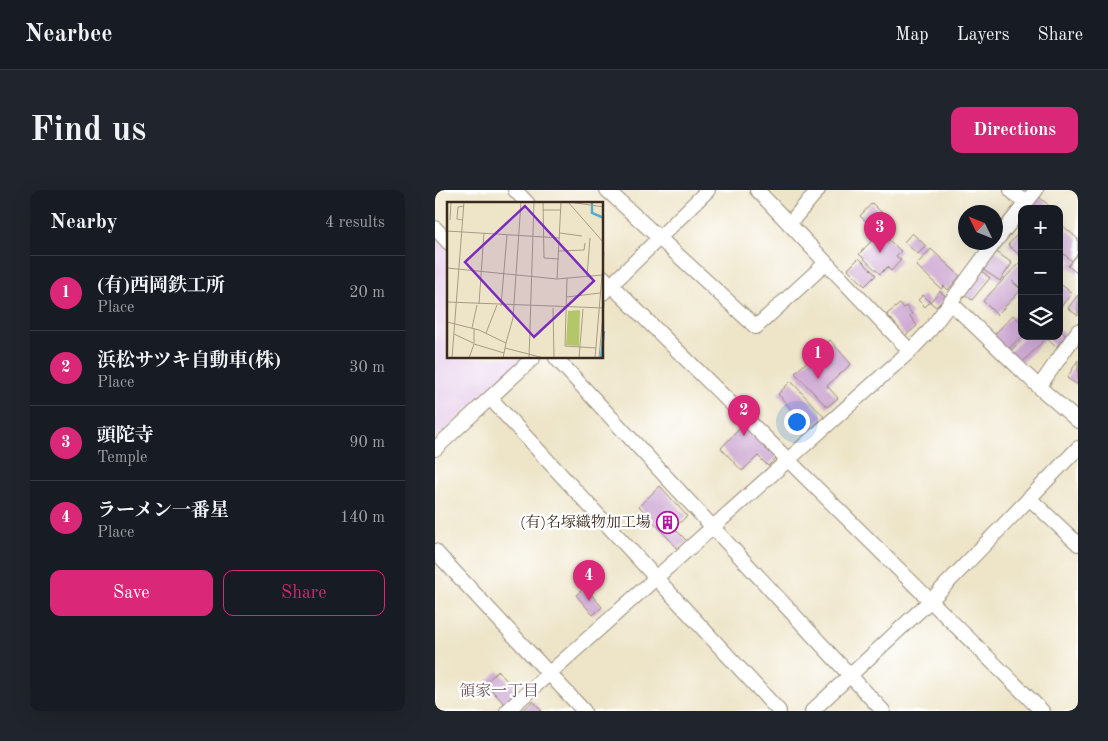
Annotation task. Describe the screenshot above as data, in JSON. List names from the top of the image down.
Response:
{
  "districts": ["領家一丁目"],
  "places": {
    "building": ["(有)名塚織物加工場"]
  },
  "north": "top left",
  "page": {
    "header": "Nearbee",
    "nav": ["Map", "Layers", "Share"],
    "buttons": [
      "Directions",
      ["Save", "Share"]
    ],
    "title": "Find us",
    "heading": ["Nearby", "4 results"],
    "map_buttons": ["+", "−"],
    "pins": [
      "3",
      "1",
      "2",
      "4"
    ],
    "list": [
      {
        "mark": "1",
        "name": "(有)西岡鉄工所",
        "note": "Place",
        "value": "20 m"
      },
      {
        "mark": "2",
        "name": "浜松サツキ自動車(株)",
        "note": "Place",
        "value": "30 m"
      },
      {
        "mark": "3",
        "name": "頭陀寺",
        "note": "Temple",
        "value": "90 m"
      },
      {
        "mark": "4",
        "name": "ラーメン一番星",
        "note": "Place",
        "value": "140 m"
      }
    ]
  }
}
